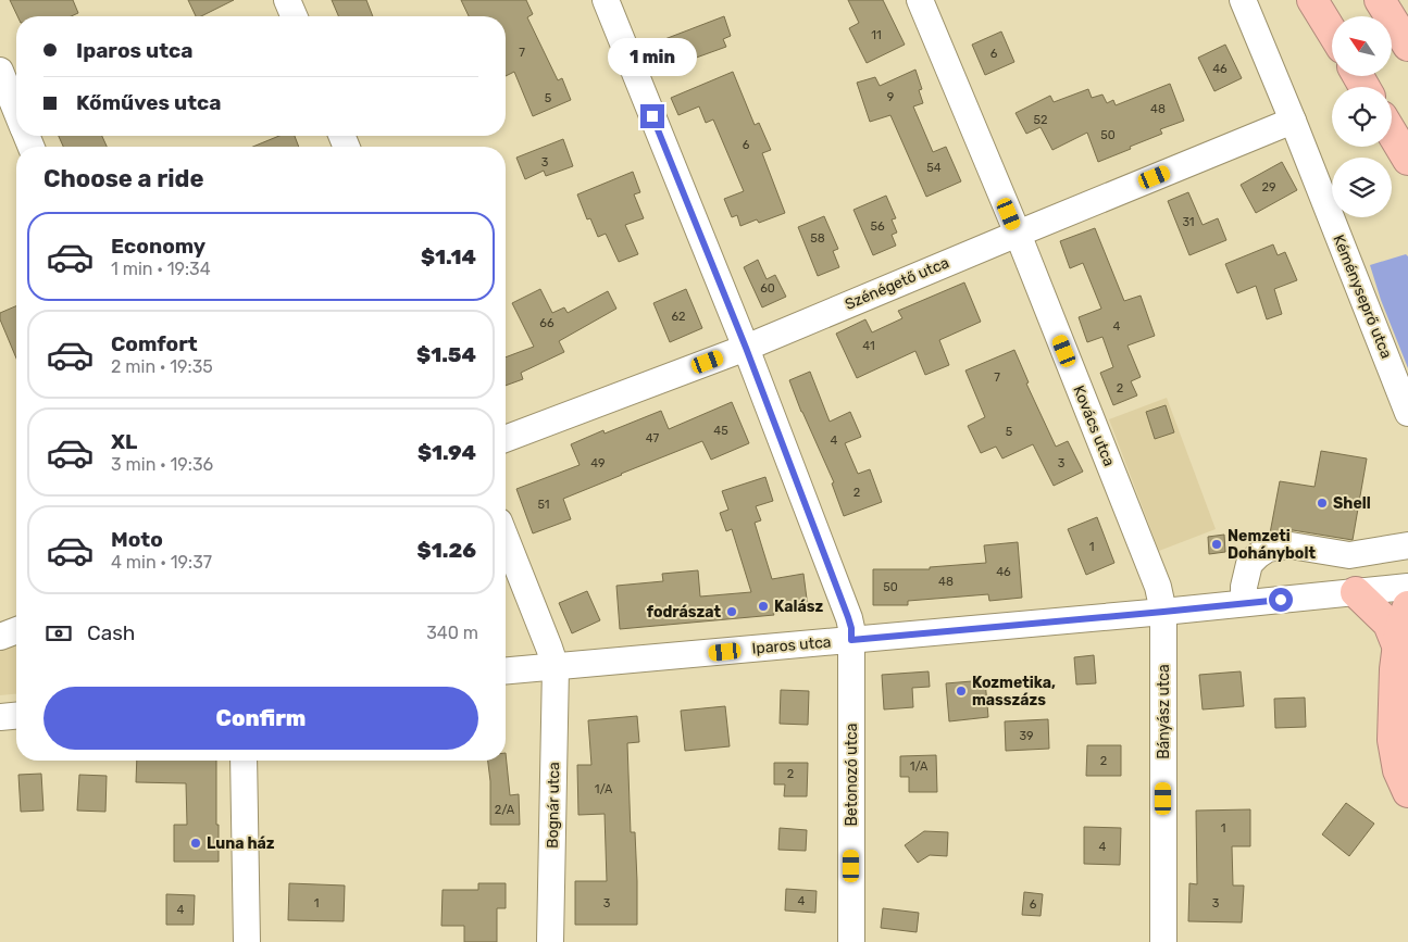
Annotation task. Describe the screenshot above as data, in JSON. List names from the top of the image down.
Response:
{
  "streets": {
    "street": [
      "Szénégető utca",
      "Kéményseprő utca",
      "Kovács utca",
      "Iparos utca",
      "Bányász utca",
      "Betonozó utca",
      "Bognár utca"
    ]
  },
  "crossings": [
    ["Szénégető utca", "Kéményseprő utca"],
    ["Szénégető utca", "Kovács utca"],
    ["Szénégető utca", "Betonozó utca"],
    ["Kovács utca", "Iparos utca"],
    ["Kovács utca", "Bányász utca"],
    ["Iparos utca", "Bányász utca"],
    ["Iparos utca", "Betonozó utca"],
    ["Iparos utca", "Bognár utca"]
  ],
  "places": [
    "Shell",
    "Nemzeti Dohánybolt",
    "Kalász",
    "fodrászat",
    "Kozmetika, masszázs",
    "Luna ház"
  ],
  "house_numbers": [
    "11",
    "7",
    "6",
    "46",
    "9",
    "5",
    "48",
    "52",
    "50",
    "6",
    "3",
    "54",
    "29",
    "31",
    "56",
    "58",
    "60",
    "62",
    "66",
    "4",
    "41",
    "7",
    "2",
    "45",
    "5",
    "47",
    "4",
    "49",
    "3",
    "2",
    "51",
    "1",
    "46",
    "48",
    "50",
    "39",
    "2",
    "1/A",
    "2",
    "1/A",
    "2/A",
    "1",
    "4",
    "4",
    "1",
    "3",
    "3",
    "6",
    "4"
  ],
  "north": "top left",
  "page": {
    "banner": ["Iparos utca", "Kőműves utca"],
    "bubble": "1 min",
    "heading": "Choose a ride",
    "list": [
      {
        "name": "Economy",
        "note": "1 min · 19:34",
        "value": "$1.14"
      },
      {
        "name": "Comfort",
        "note": "2 min · 19:35",
        "value": "$1.54"
      },
      {
        "name": "XL",
        "note": "3 min · 19:36",
        "value": "$1.94"
      },
      {
        "name": "Moto",
        "note": "4 min · 19:37",
        "value": "$1.26"
      }
    ],
    "pay": ["Cash", "340 m"],
    "buttons": "Confirm"
  }
}
